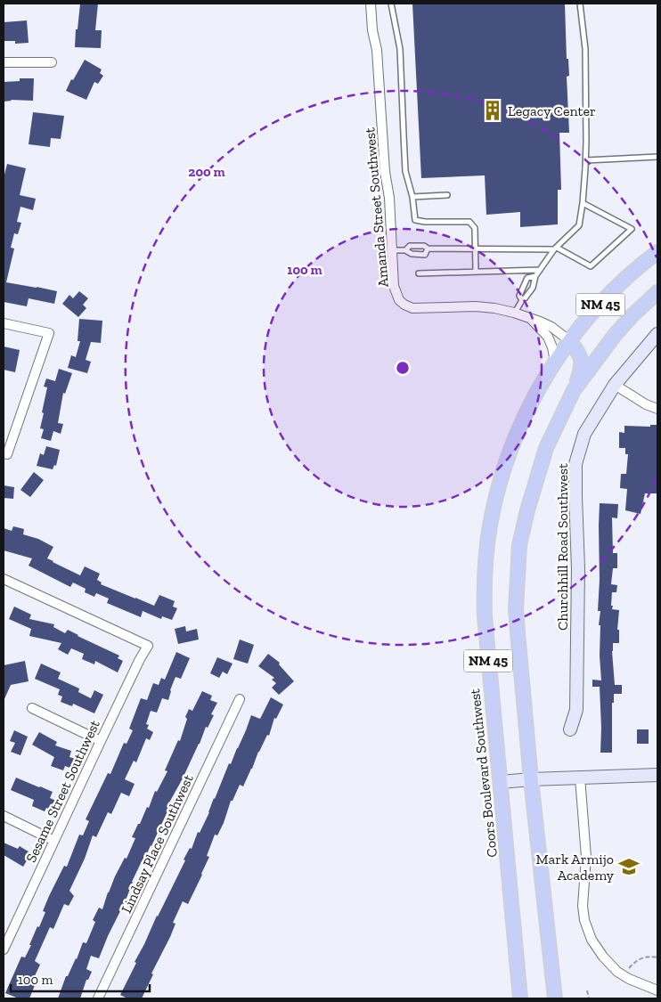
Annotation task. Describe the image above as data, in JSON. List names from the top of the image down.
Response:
{
  "streets": {
    "main road": ["NM 45", "Coors Boulevard Southwest"],
    "street": [
      "Amanda Street Southwest",
      "Churchhill Road Southwest",
      "Sesame Street Southwest",
      "Lindsay Place Southwest"
    ]
  },
  "crossings": [
    ["Amanda Street Southwest", "Coors Boulevard Southwest"]
  ],
  "places": {
    "building": ["Legacy Center"],
    "school or university": ["Mark Armijo Academy"]
  },
  "scale_bar": "100 m",
  "rings": ["200 m", "100 m"]
}
